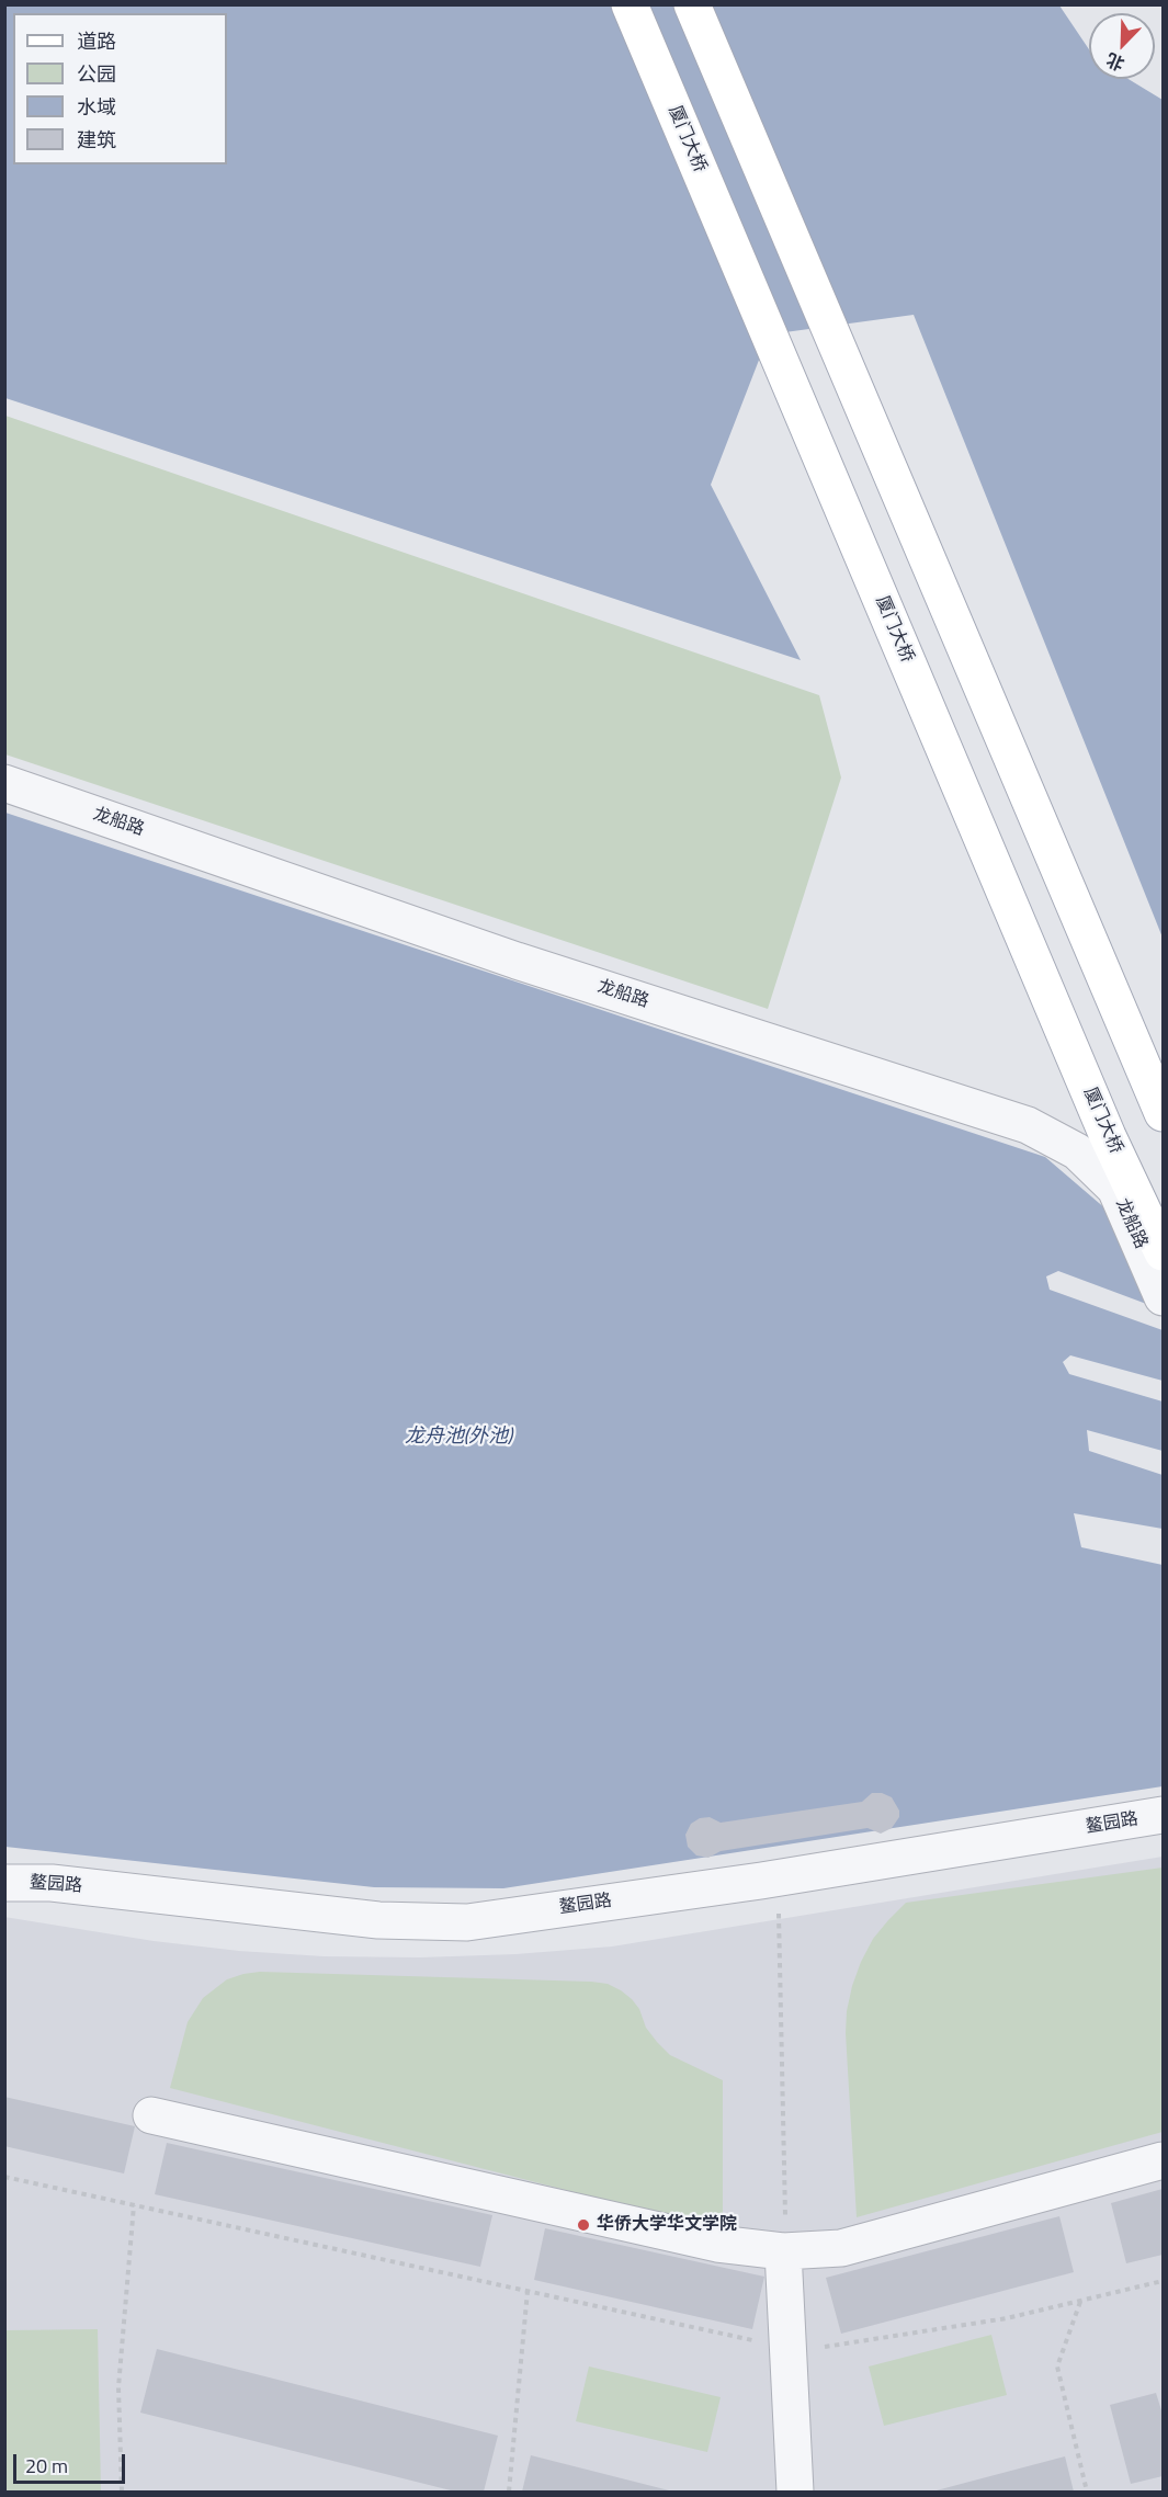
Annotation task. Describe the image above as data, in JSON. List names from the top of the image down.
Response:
{
  "streets": {
    "main road": ["厦门大桥"],
    "street": ["龙船路", "鳌园路"]
  },
  "water": ["龙舟池(外池)"],
  "places": ["华侨大学华文学院"],
  "legend": [
    "道路",
    "公园",
    "水域",
    "建筑"
  ],
  "scale_bar": "20 m",
  "north": "bottom left"
}
